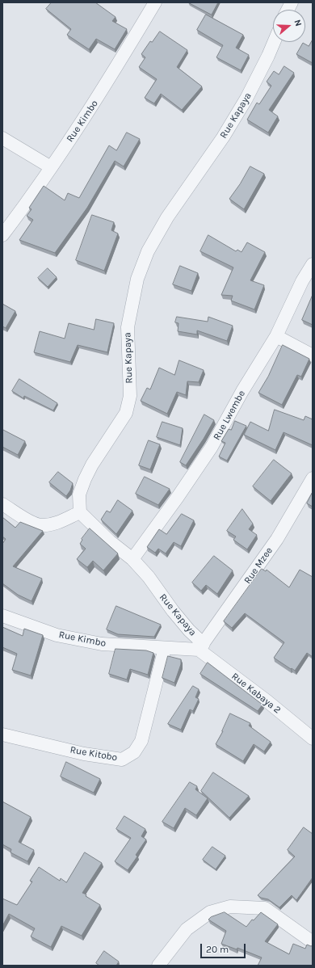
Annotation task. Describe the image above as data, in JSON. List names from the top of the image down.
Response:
{
  "streets": {
    "street": [
      "Rue Kapaya",
      "Rue Kimbo",
      "Rue Lwembe",
      "Rue Mzee",
      "Rue Kabaya 2",
      "Rue Kitobo"
    ]
  },
  "crossings": [
    ["Rue Kapaya", "Rue Kimbo"],
    ["Rue Kapaya", "Rue Lwembe"],
    ["Rue Kapaya", "Rue Mzee"],
    ["Rue Kapaya", "Rue Kabaya 2"],
    ["Rue Kimbo", "Rue Mzee"],
    ["Rue Kimbo", "Rue Kabaya 2"],
    ["Rue Kimbo", "Rue Kitobo"],
    ["Rue Mzee", "Rue Kabaya 2"]
  ],
  "scale_bar": "20 m",
  "north": "right"
}
